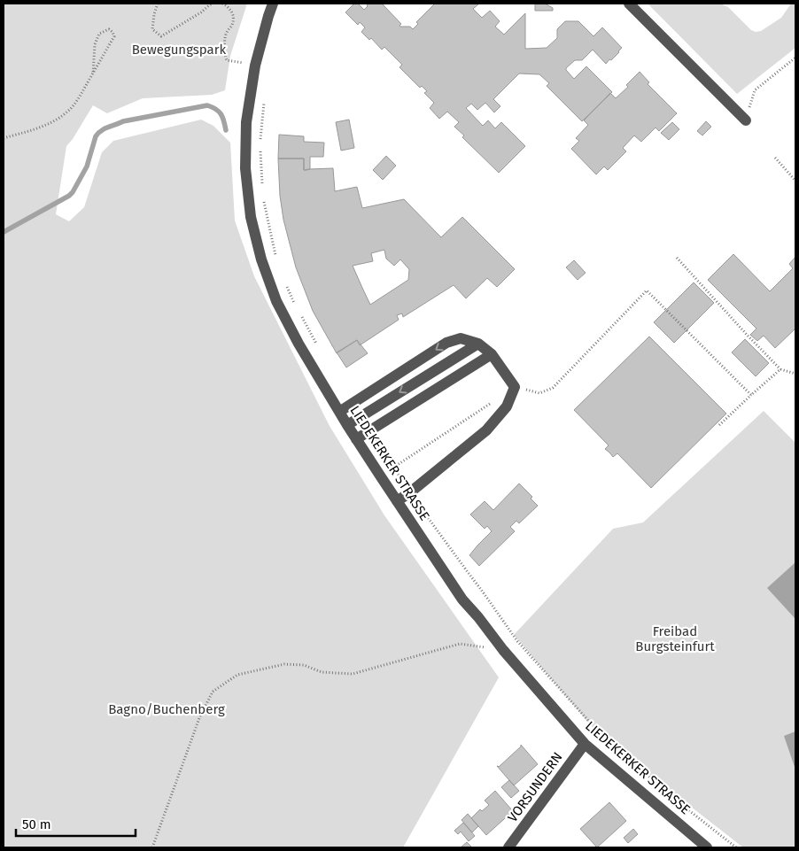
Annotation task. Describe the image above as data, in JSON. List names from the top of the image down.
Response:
{
  "streets": {
    "street": ["LIEDEKERKER STRASSE", "VORSUNDERN"]
  },
  "crossings": [
    ["LIEDEKERKER STRASSE", "VORSUNDERN"]
  ],
  "parks": ["Bewegungspark", "Freibad Burgsteinfurt", "Bagno/Buchenberg"],
  "scale_bar": "50 m"
}
